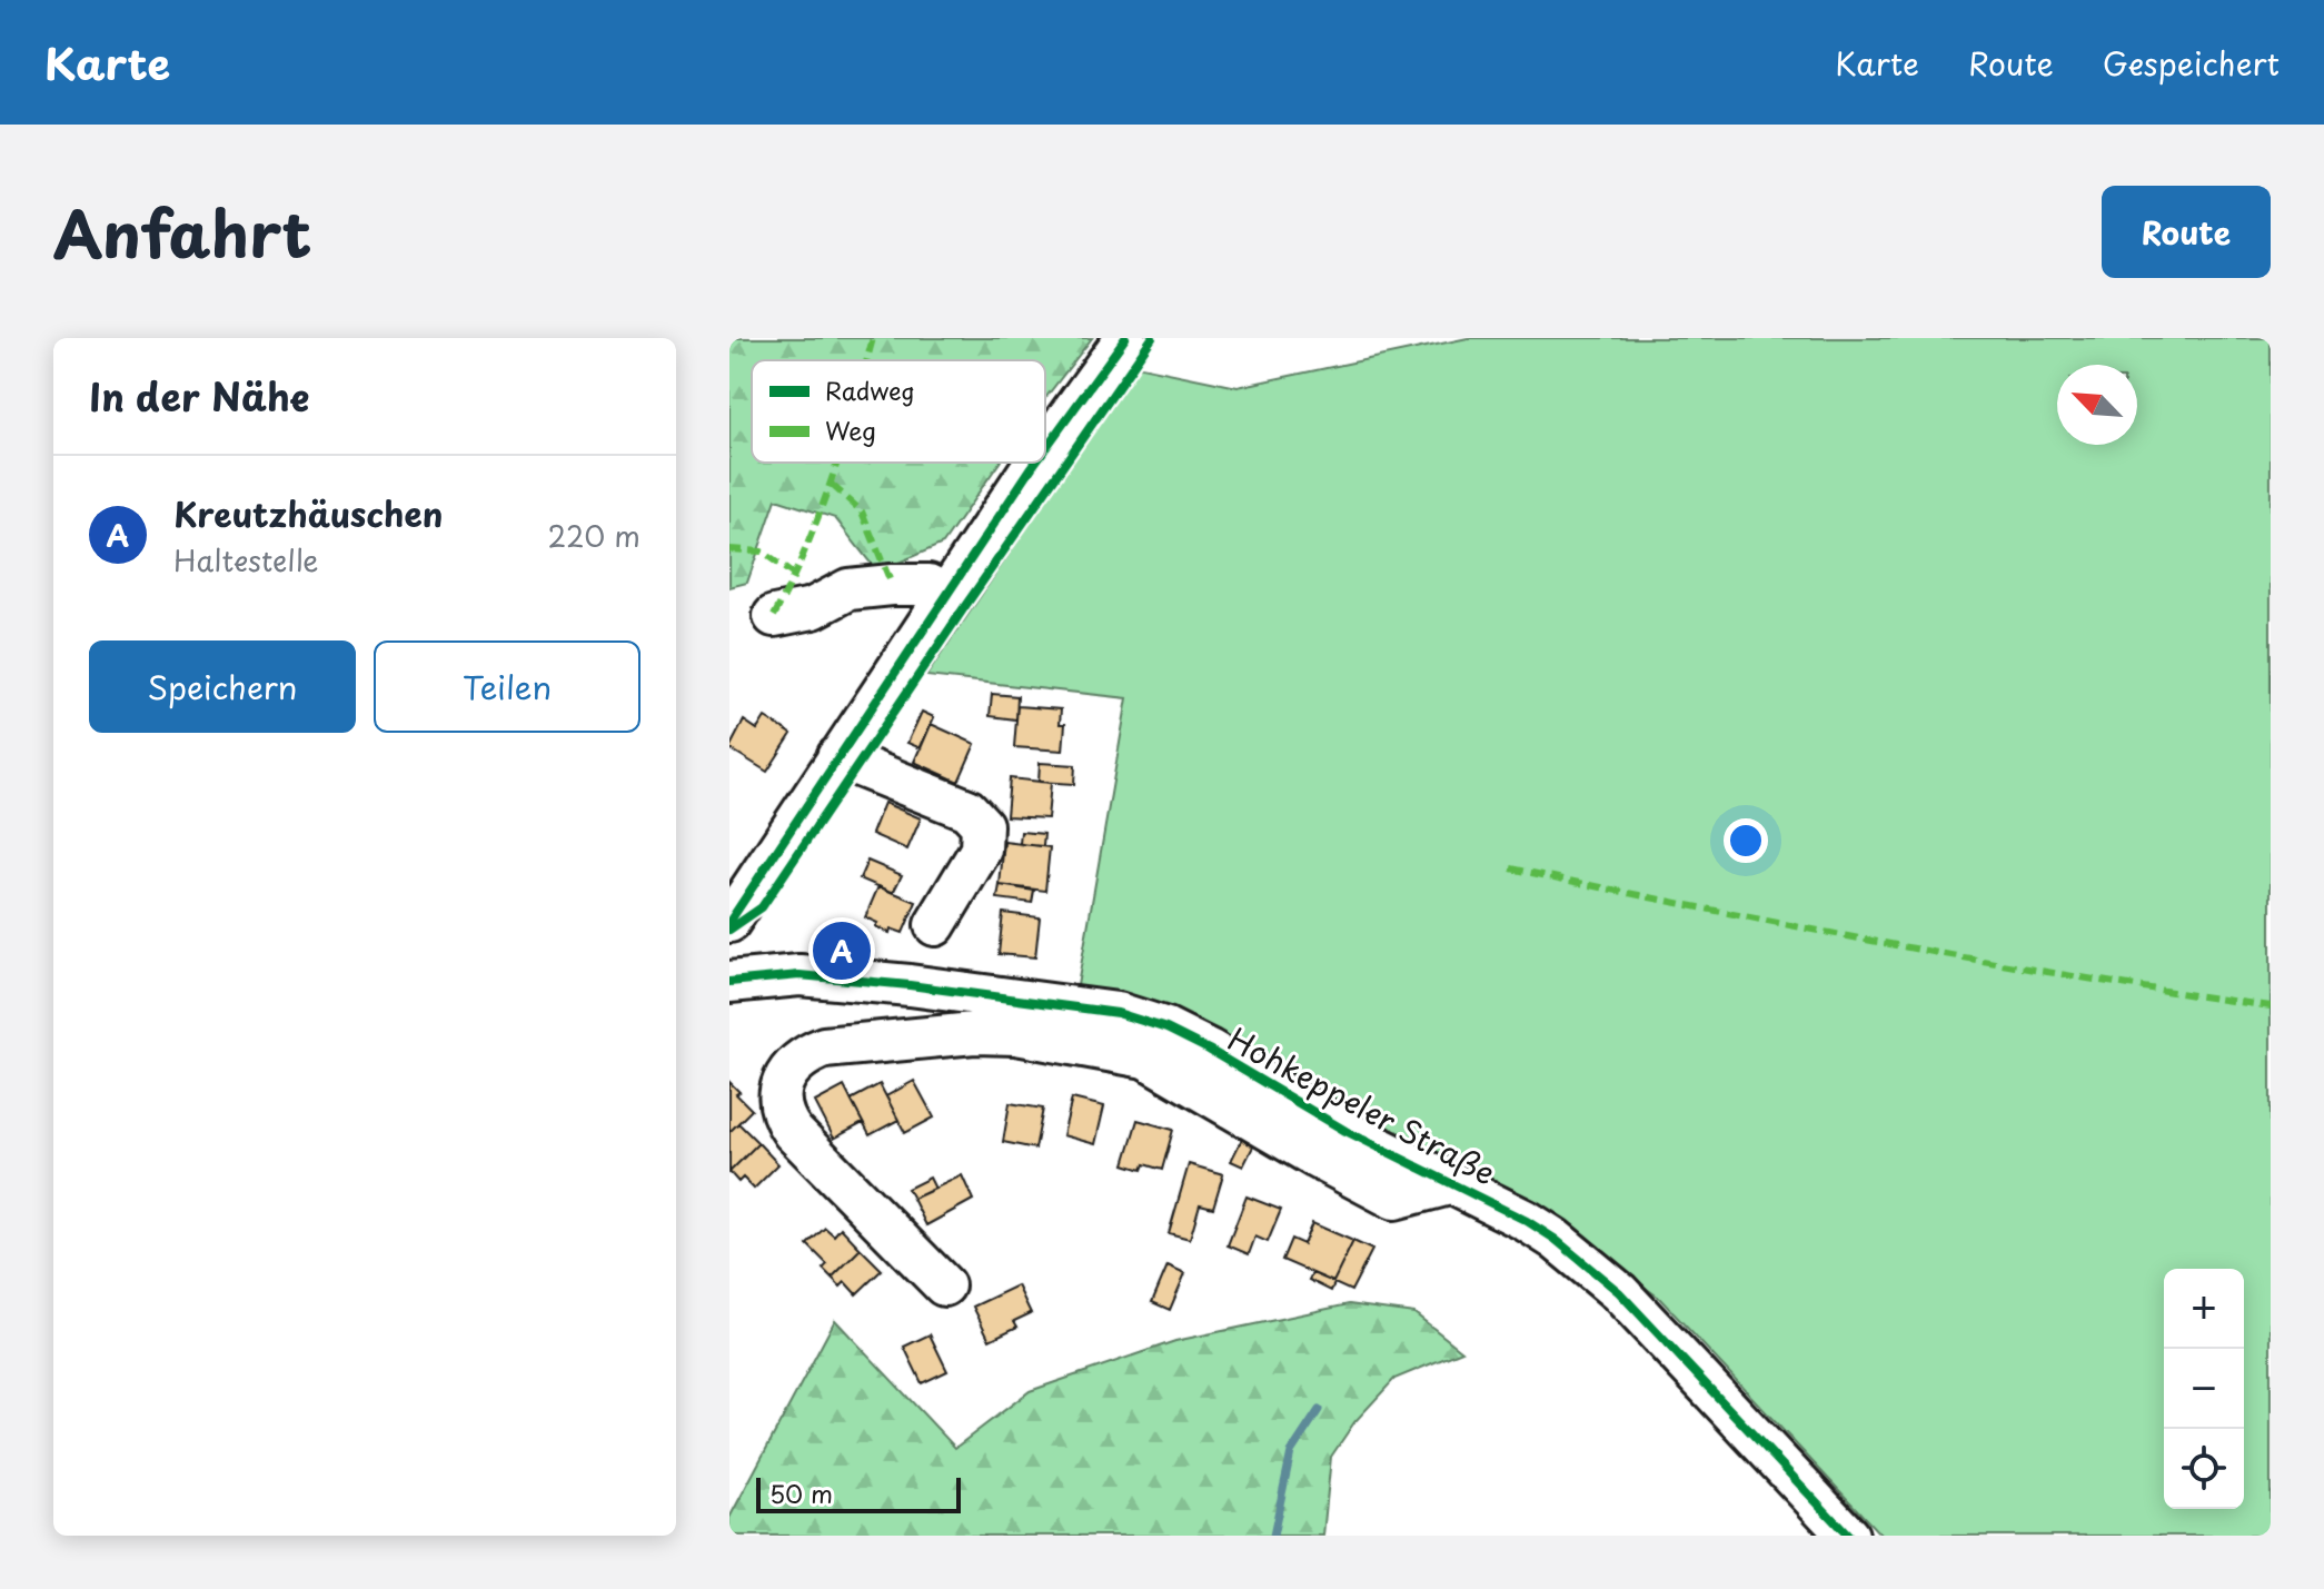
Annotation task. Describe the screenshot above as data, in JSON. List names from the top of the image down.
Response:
{
  "streets": {
    "street": ["Hohkeppeler Straße"]
  },
  "legend": ["Radweg", "Weg"],
  "scale_bar": "50 m",
  "north": "top left",
  "page": {
    "header": "Karte",
    "nav": ["Karte", "Route", "Gespeichert"],
    "title": "Anfahrt",
    "buttons": [
      "Route",
      ["Speichern", "Teilen"]
    ],
    "heading": "In der Nähe",
    "list": [
      {
        "mark": "A",
        "name": "Kreutzhäuschen",
        "note": "Haltestelle",
        "value": "220 m"
      }
    ],
    "pins": "A",
    "map_buttons": ["+", "−"],
    "scale": "50 m"
  }
}
